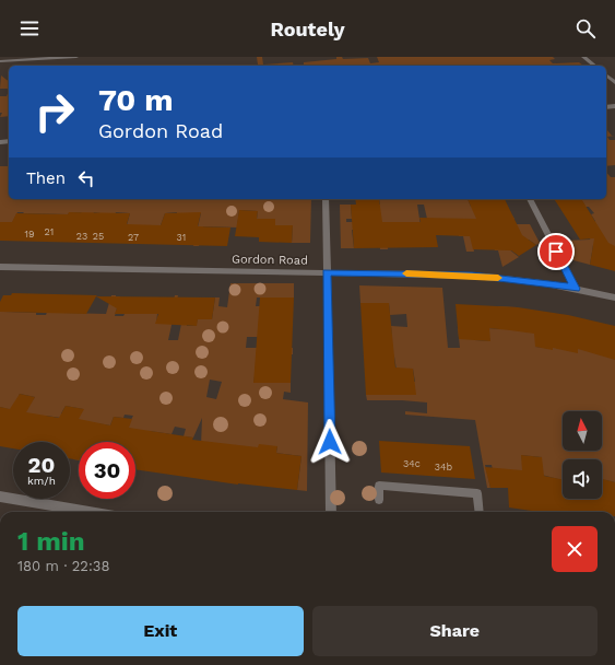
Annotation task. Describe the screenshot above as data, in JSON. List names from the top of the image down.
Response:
{
  "streets": {
    "street": ["Gordon Road"]
  },
  "house_numbers": [
    "21",
    "19",
    "23",
    "25",
    "27",
    "31",
    "34c",
    "34b"
  ],
  "north": "top",
  "page": {
    "header": "Routely",
    "turn": ["70 m", "Gordon Road"],
    "then": "Then",
    "speed": "20 km/h",
    "limit": "30",
    "heading": ["1 min", "180 m · 22:38"],
    "buttons": ["Exit", "Share"]
  }
}
